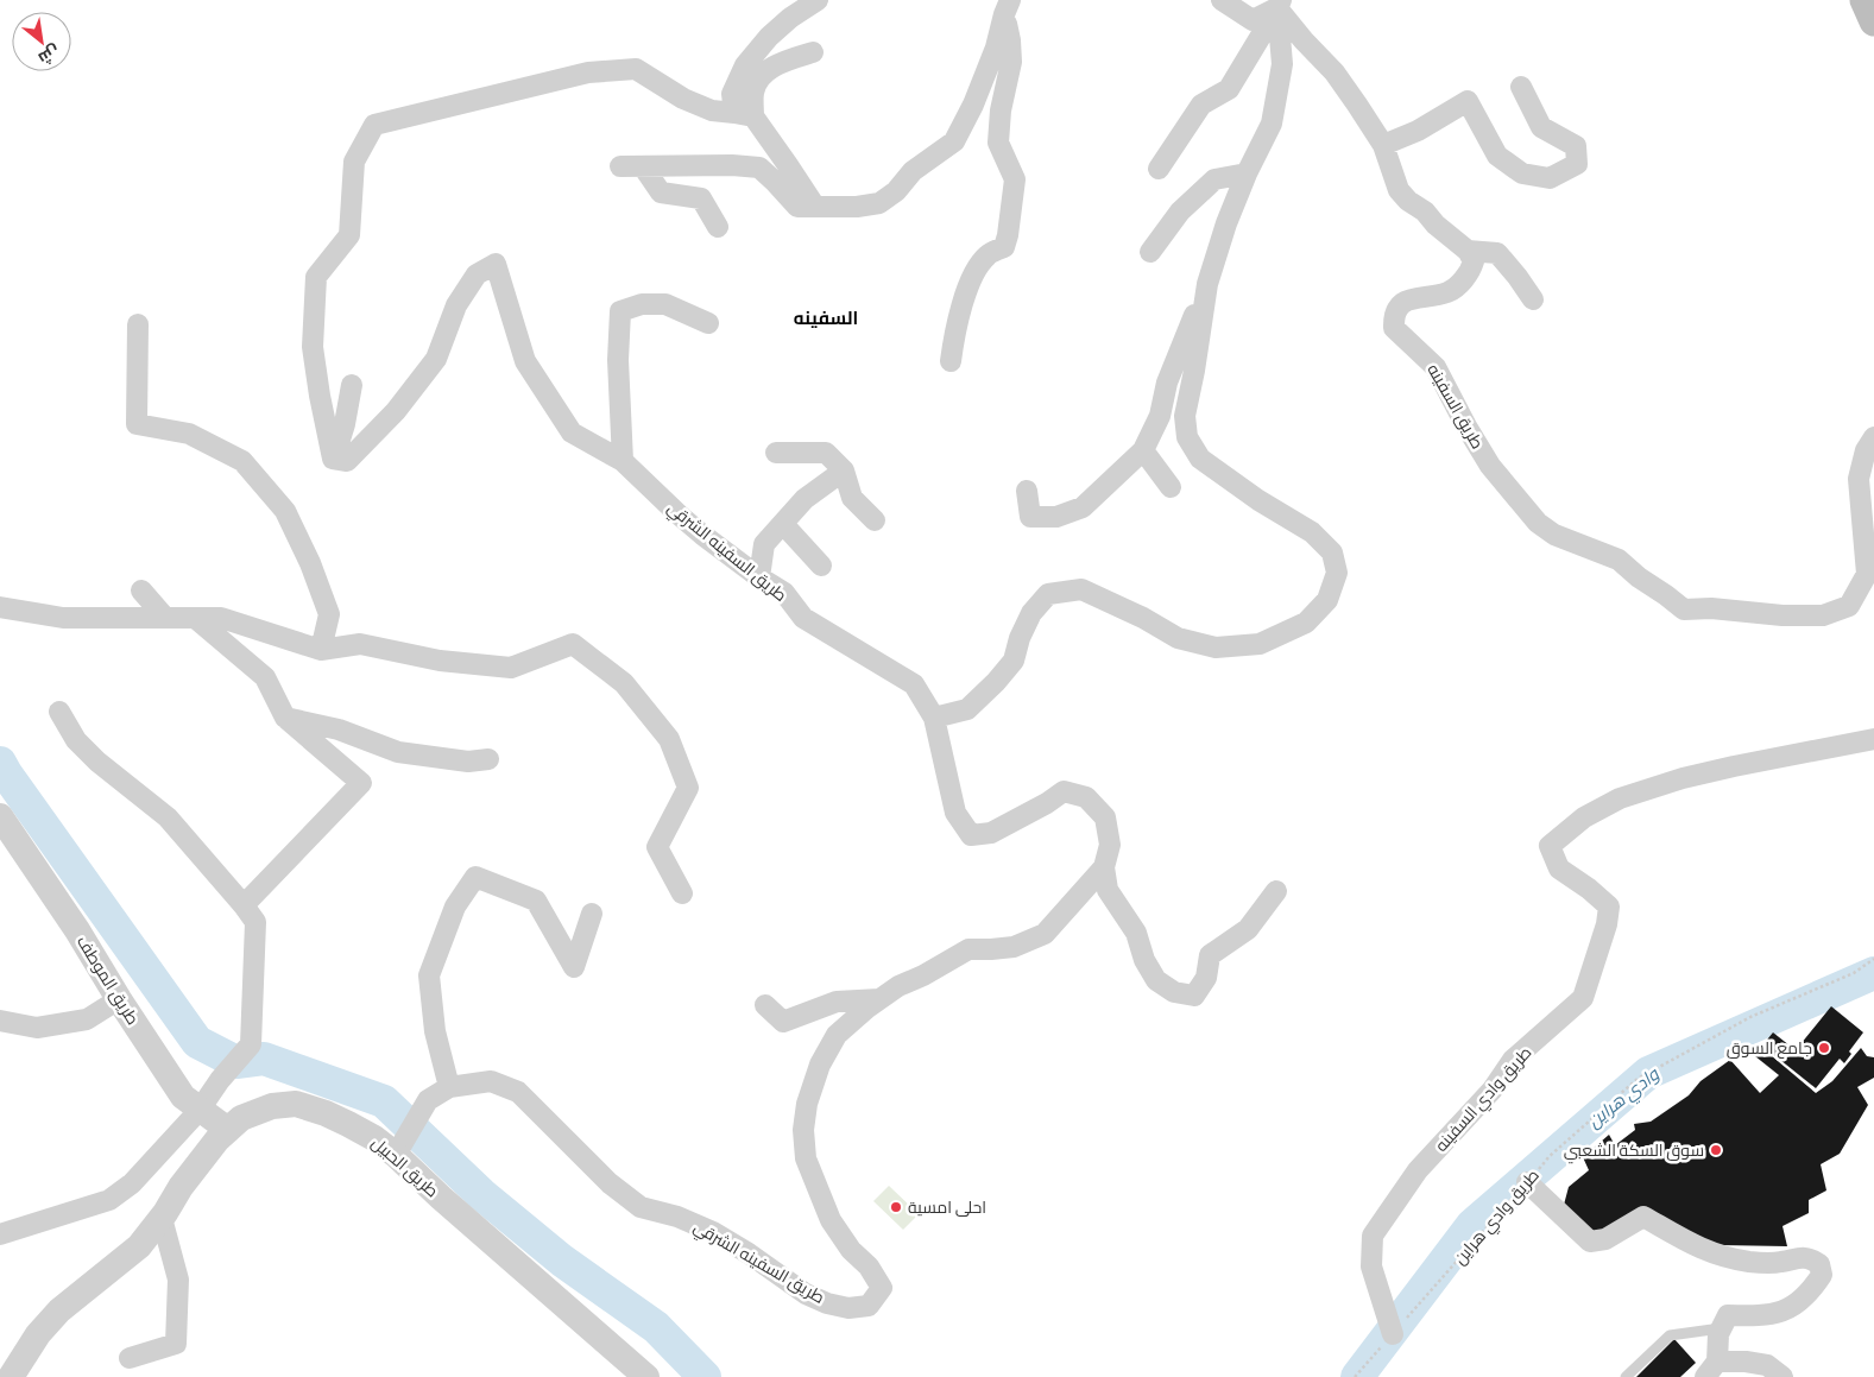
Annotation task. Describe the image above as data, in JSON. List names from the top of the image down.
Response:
{
  "streets": {
    "street": [
      "طريق السفينه",
      "طريق السفينه الشرقي",
      "طريق الموطف",
      "طريق وادي السفينه",
      "طريق الحبيل"
    ],
    "path": ["طريق وادي هراين"]
  },
  "crossings": [
    ["طريق السفينه الشرقي", "طريق الحبيل"],
    ["طريق الموطف", "طريق الحبيل"],
    ["طريق وادي السفينه", "طريق وادي هراين"]
  ],
  "districts": ["السفينه"],
  "water": ["وادي هراين"],
  "places": ["جامع السوق", "سوق السكة الشعبي", "احلى امسية"],
  "north": "bottom right"
}
